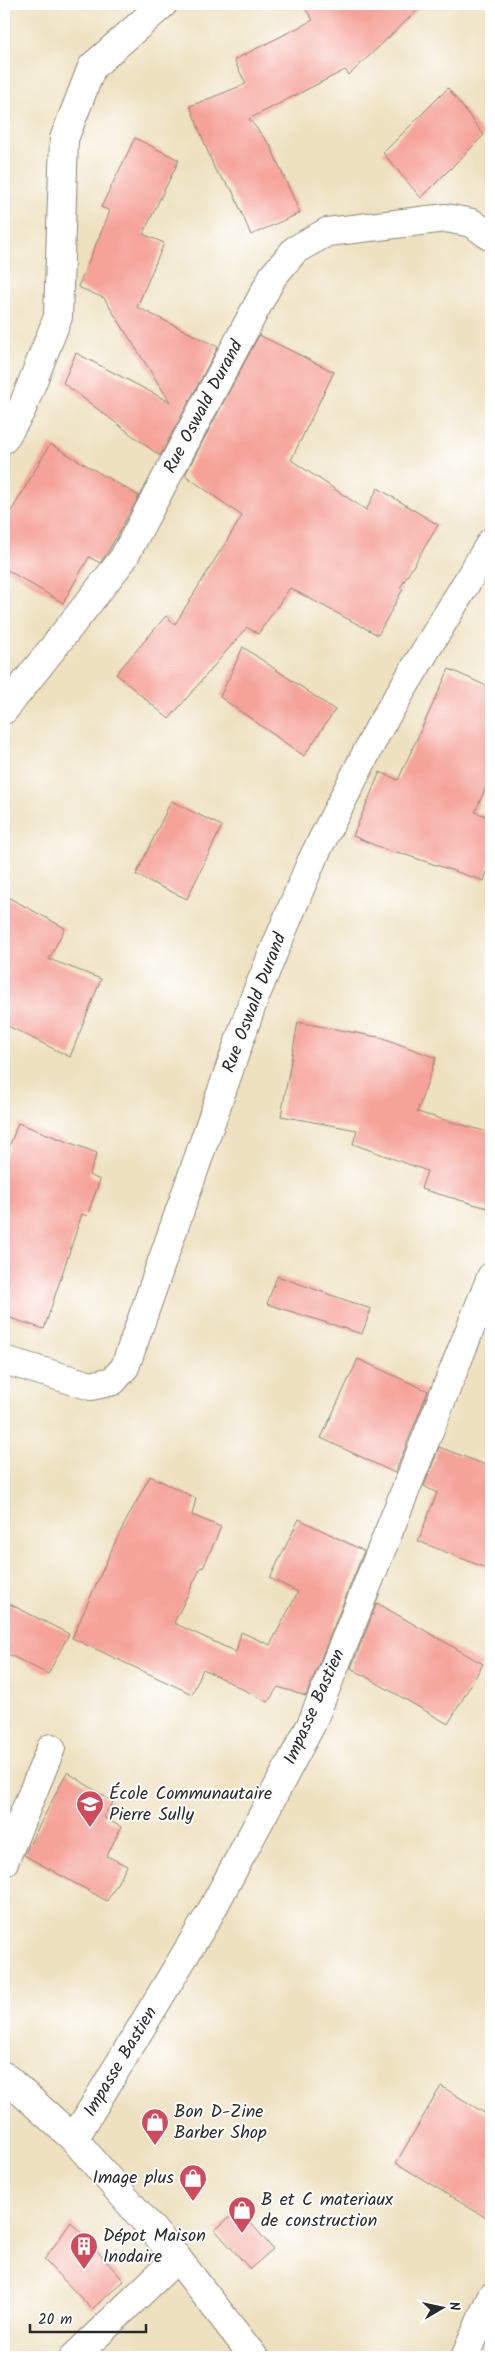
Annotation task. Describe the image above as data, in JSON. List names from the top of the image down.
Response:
{
  "streets": {
    "street": ["Rue Oswald Durand", "Impasse Bastien"]
  },
  "places": {
    "school or university": ["École Communautaire Pierre Sully"],
    "shop": ["Bon D-Zine Barber Shop", "Image plus", "B et C materiaux de construction"],
    "building": ["Dépot Maison Inodaire"]
  },
  "scale_bar": "20 m",
  "north": "right"
}
